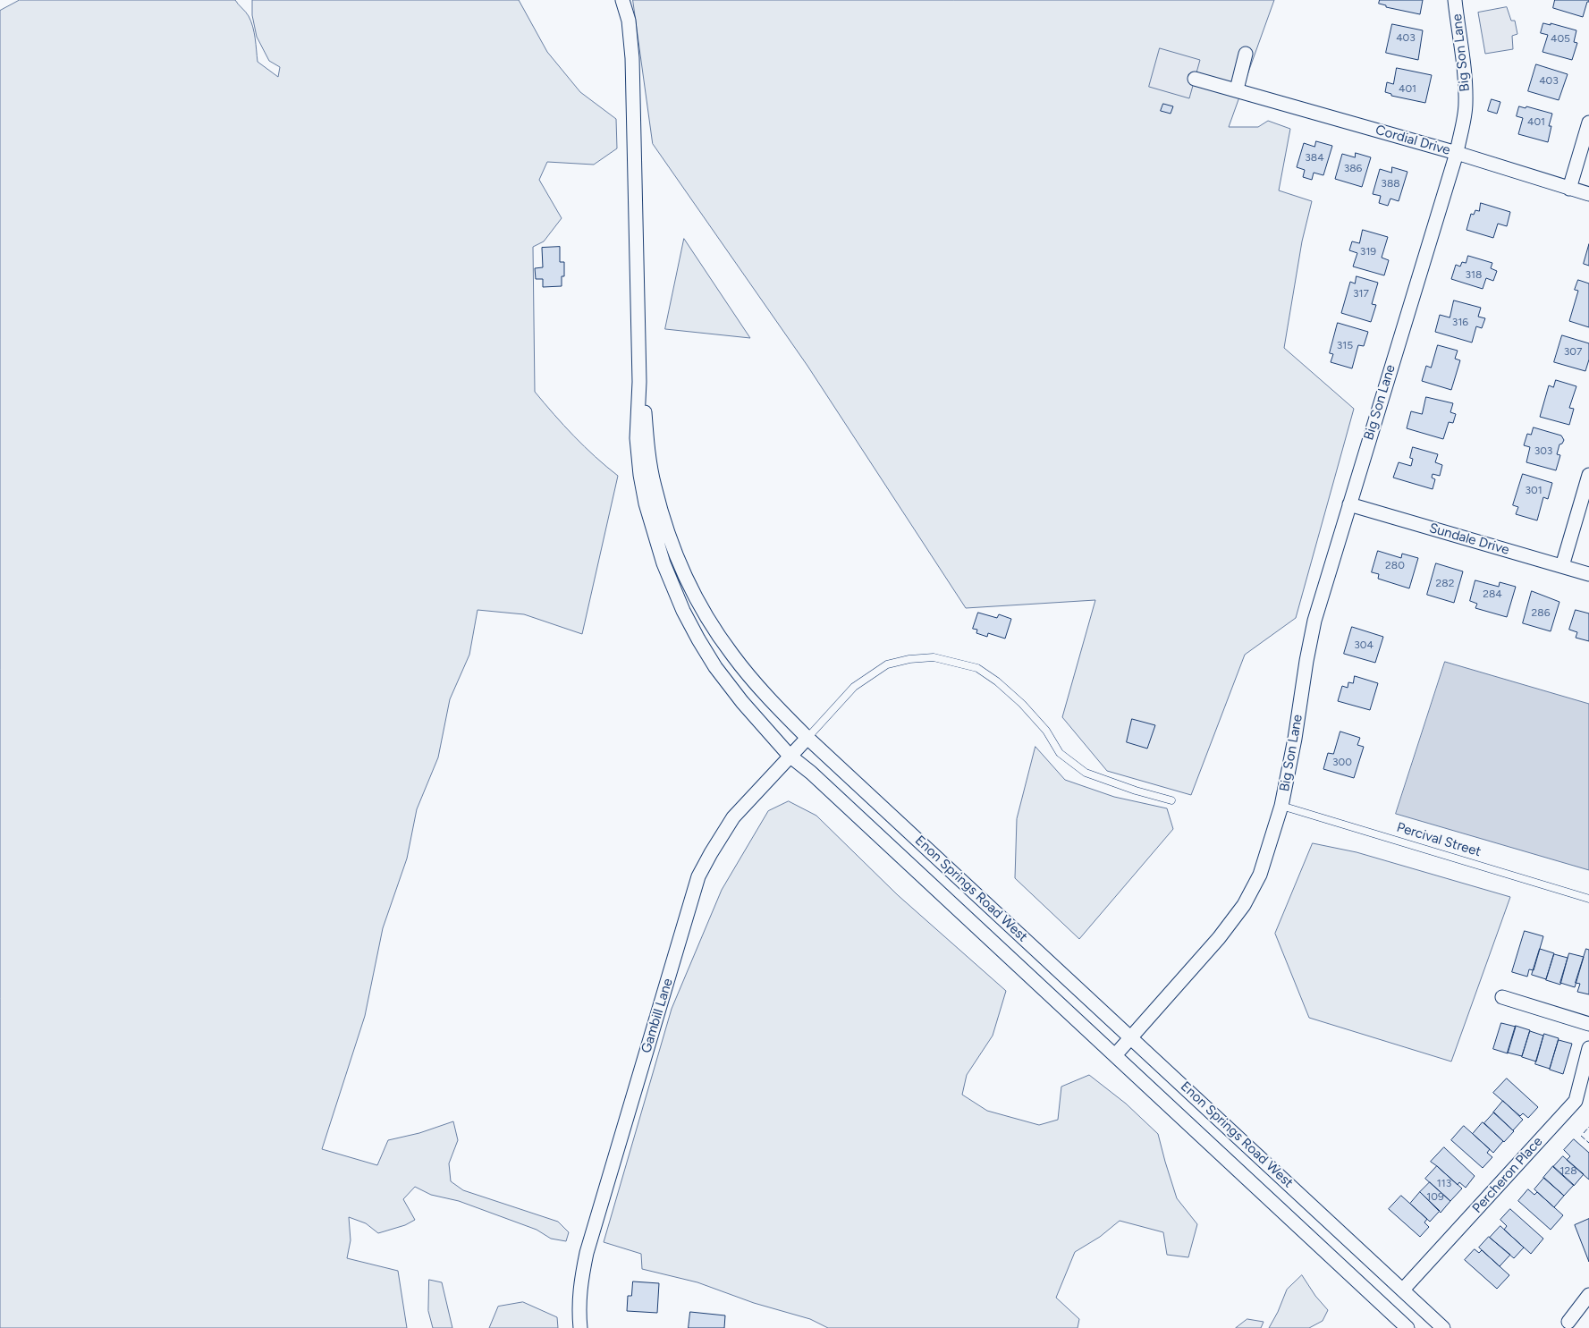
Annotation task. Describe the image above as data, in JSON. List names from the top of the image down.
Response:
{
  "streets": {
    "street": [
      "Big Son Lane",
      "Cordial Drive",
      "Sundale Drive",
      "Enon Springs Road West",
      "Gambill Lane",
      "Percheron Place"
    ],
    "lane": ["Percival Street"]
  },
  "crossings": [
    ["Big Son Lane", "Cordial Drive"],
    ["Big Son Lane", "Sundale Drive"],
    ["Big Son Lane", "Percival Street"],
    ["Big Son Lane", "Enon Springs Road West"],
    ["Enon Springs Road West", "Gambill Lane"],
    ["Enon Springs Road West", "Percheron Place"]
  ],
  "house_numbers": [
    "403",
    "405",
    "403",
    "401",
    "401",
    "384",
    "386",
    "388",
    "319",
    "318",
    "317",
    "316",
    "315",
    "307",
    "303",
    "301",
    "280",
    "282",
    "284",
    "286",
    "304",
    "300",
    "128",
    "113",
    "109"
  ]
}
